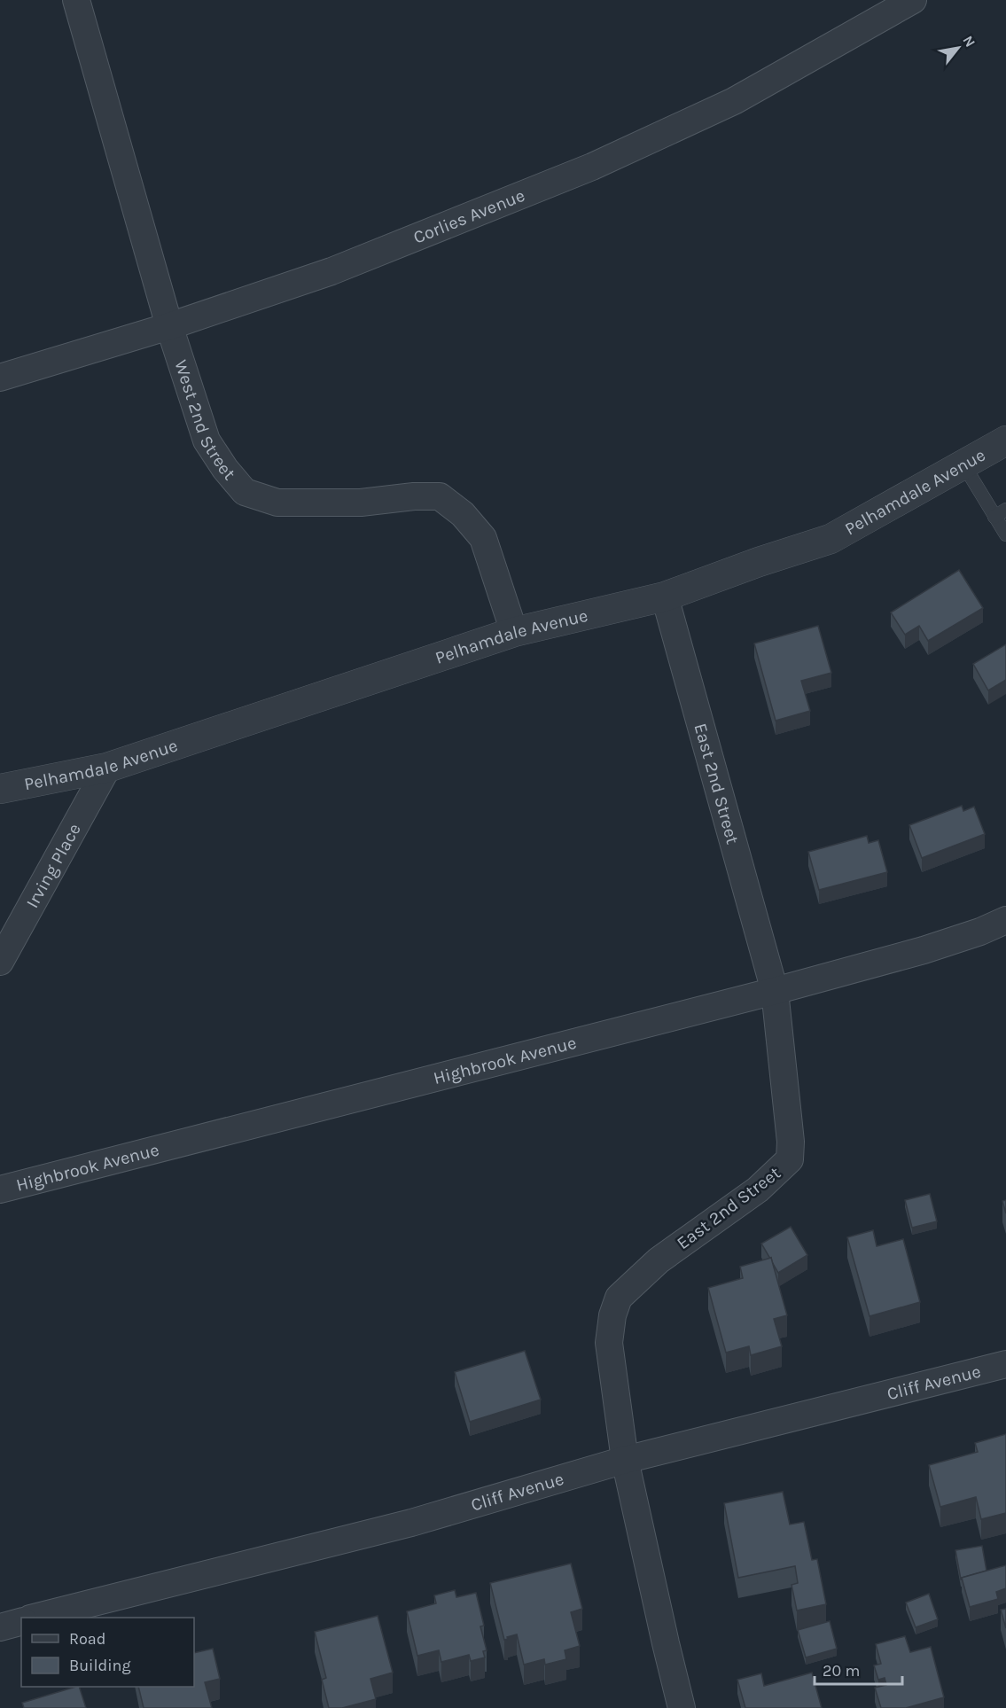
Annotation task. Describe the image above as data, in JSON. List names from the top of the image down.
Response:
{
  "streets": {
    "street": [
      "Corlies Avenue",
      "West 2nd Street",
      "Pelhamdale Avenue",
      "East 2nd Street",
      "Irving Place",
      "Highbrook Avenue",
      "Cliff Avenue"
    ]
  },
  "crossings": [
    ["Corlies Avenue", "West 2nd Street"],
    ["West 2nd Street", "Pelhamdale Avenue"],
    ["Pelhamdale Avenue", "East 2nd Street"],
    ["Pelhamdale Avenue", "Irving Place"],
    ["East 2nd Street", "Highbrook Avenue"],
    ["East 2nd Street", "Cliff Avenue"]
  ],
  "legend": ["Road", "Building"],
  "scale_bar": "20 m",
  "north": "top right"
}
